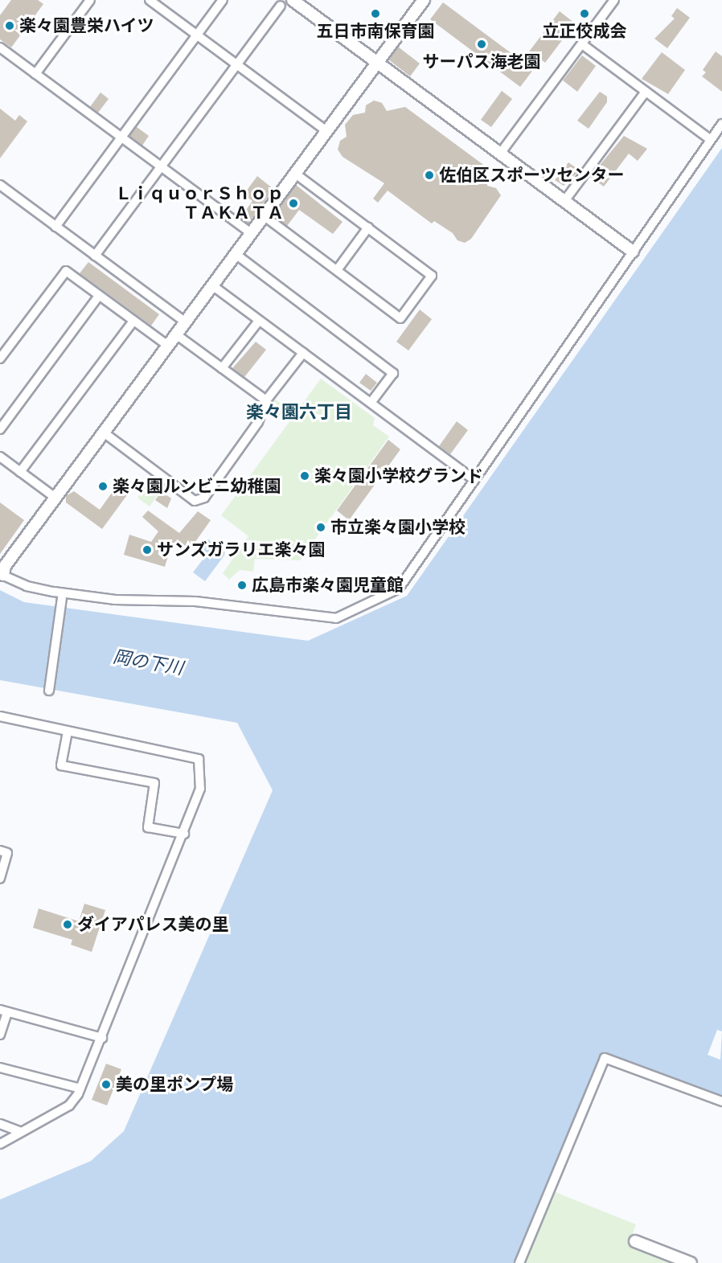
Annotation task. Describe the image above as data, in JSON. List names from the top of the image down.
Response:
{
  "districts": ["楽々園六丁目"],
  "water": ["岡の下川"],
  "places": [
    "五日市南保育園",
    "立正佼成会",
    "楽々園豊栄ハイツ",
    "サーパス海老園",
    "佐伯区スポーツセンター",
    "ＬｉｑｕｏｒＳｈｏｐ ＴＡＫＡＴＡ",
    "楽々園小学校グランド",
    "楽々園ルンビニ幼稚園",
    "市立楽々園小学校",
    "サンズガラリエ楽々園",
    "広島市楽々園児童館",
    "ダイアパレス美の里",
    "美の里ポンプ場"
  ]
}
